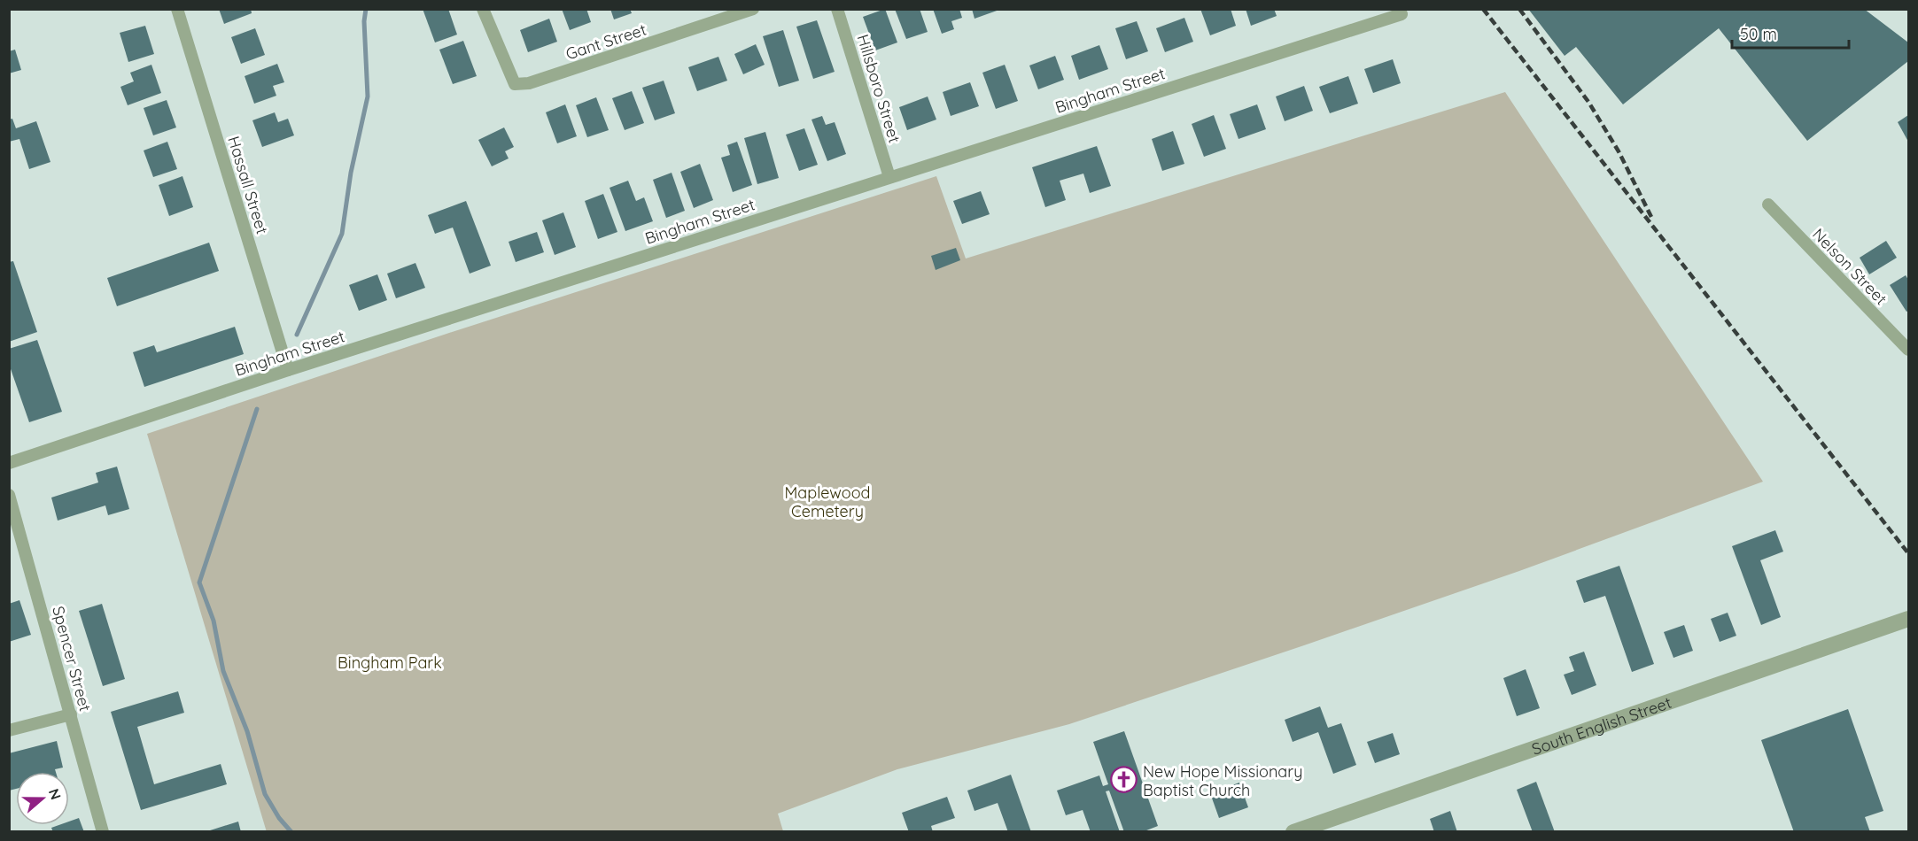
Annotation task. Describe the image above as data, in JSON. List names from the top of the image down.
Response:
{
  "streets": {
    "street": [
      "Gant Street",
      "Hillsboro Street",
      "Bingham Street",
      "Hassall Street",
      "Nelson Street",
      "Spencer Street",
      "South English Street"
    ]
  },
  "crossings": [
    ["Hillsboro Street", "Bingham Street"],
    ["Bingham Street", "Hassall Street"]
  ],
  "parks": ["Maplewood Cemetery", "Bingham Park"],
  "places": {
    "church": ["New Hope Missionary Baptist Church"]
  },
  "scale_bar": "50 m",
  "north": "right"
}
